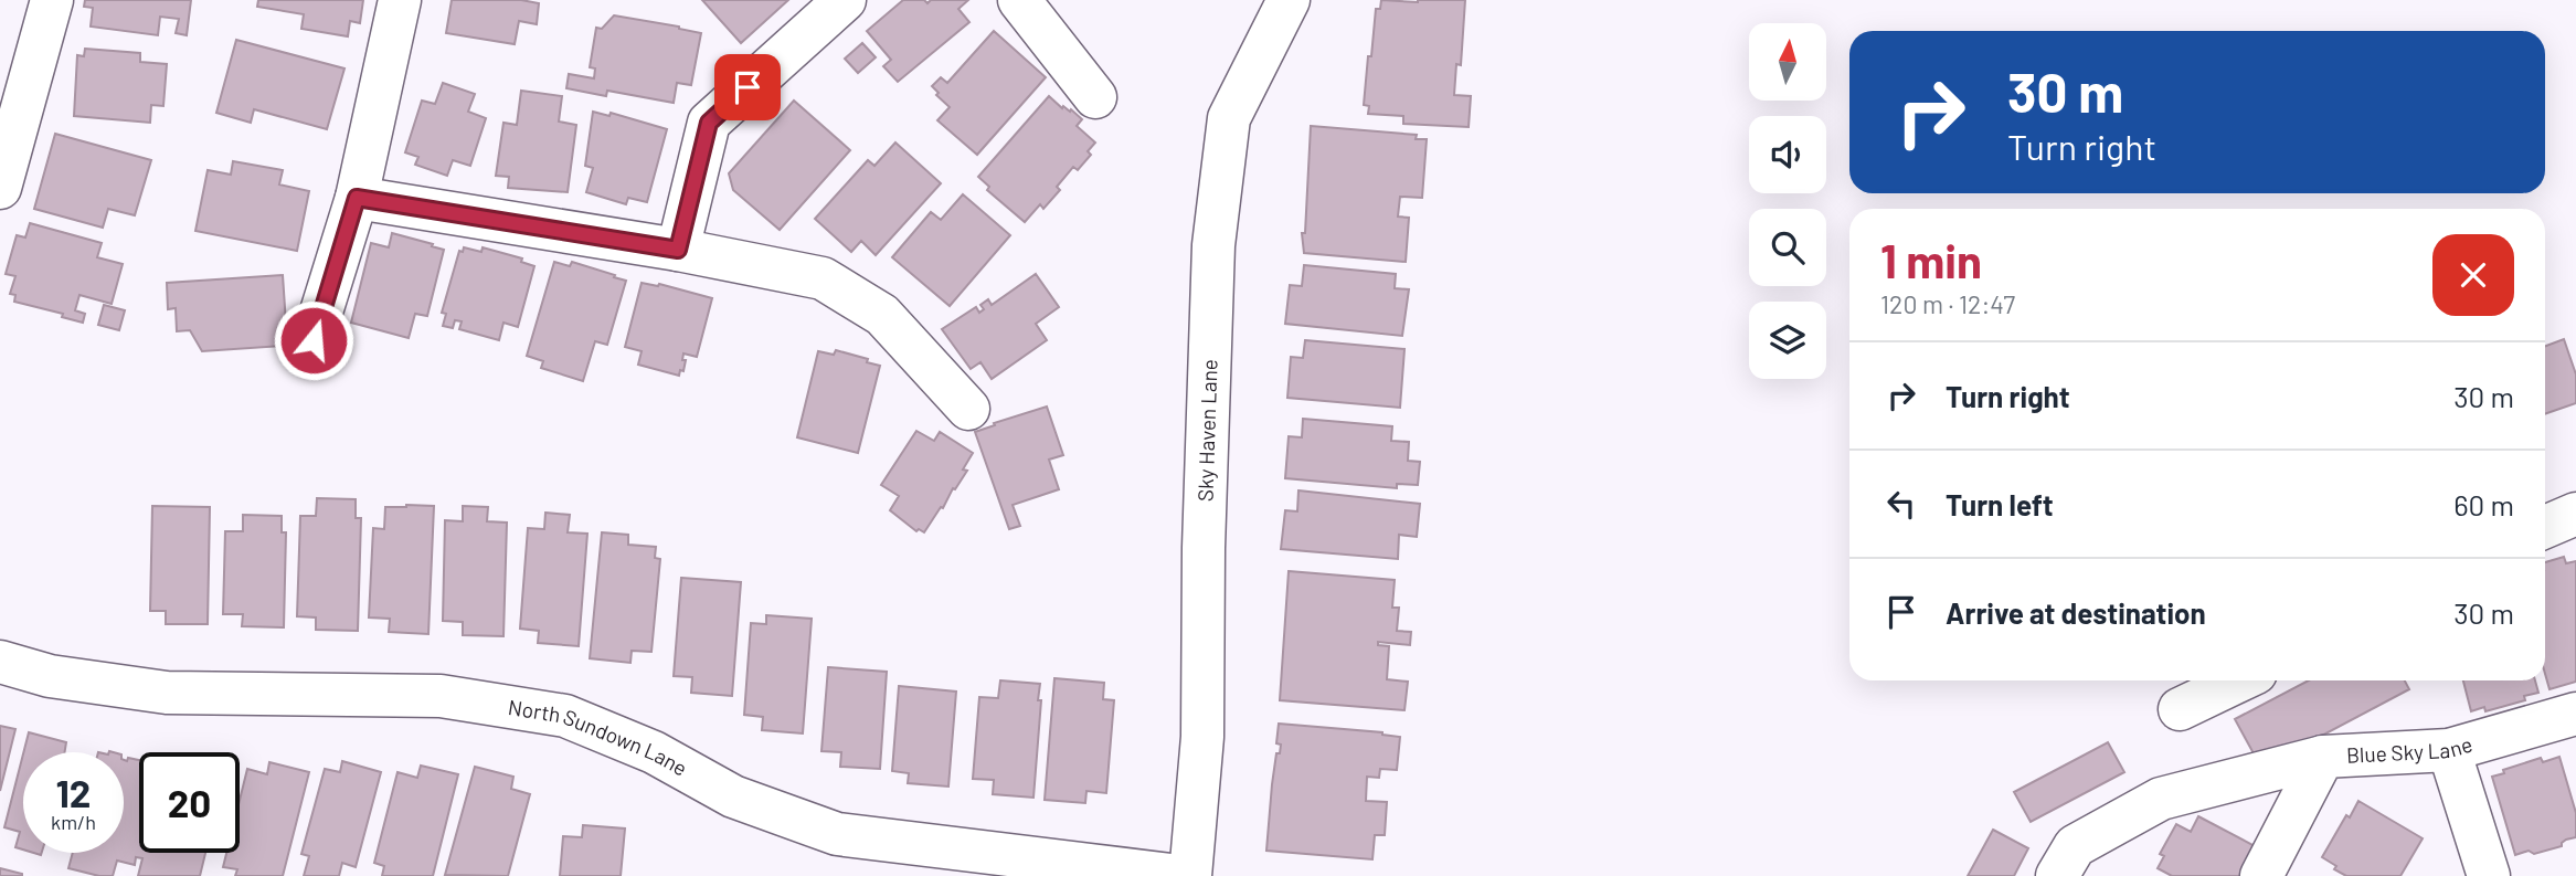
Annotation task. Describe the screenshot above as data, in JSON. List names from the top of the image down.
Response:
{
  "streets": {
    "street": ["Sky Haven Lane", "North Sundown Lane", "Blue Sky Lane"]
  },
  "north": "top",
  "page": {
    "turn": ["30 m", "Turn right"],
    "heading": ["1 min", "120 m · 12:47"],
    "list": [
      {
        "name": "Turn right",
        "value": "30 m"
      },
      {
        "name": "Turn left",
        "value": "60 m"
      },
      {
        "name": "Arrive at destination",
        "value": "30 m"
      }
    ],
    "speed": "12 km/h",
    "limit": "20"
  }
}
